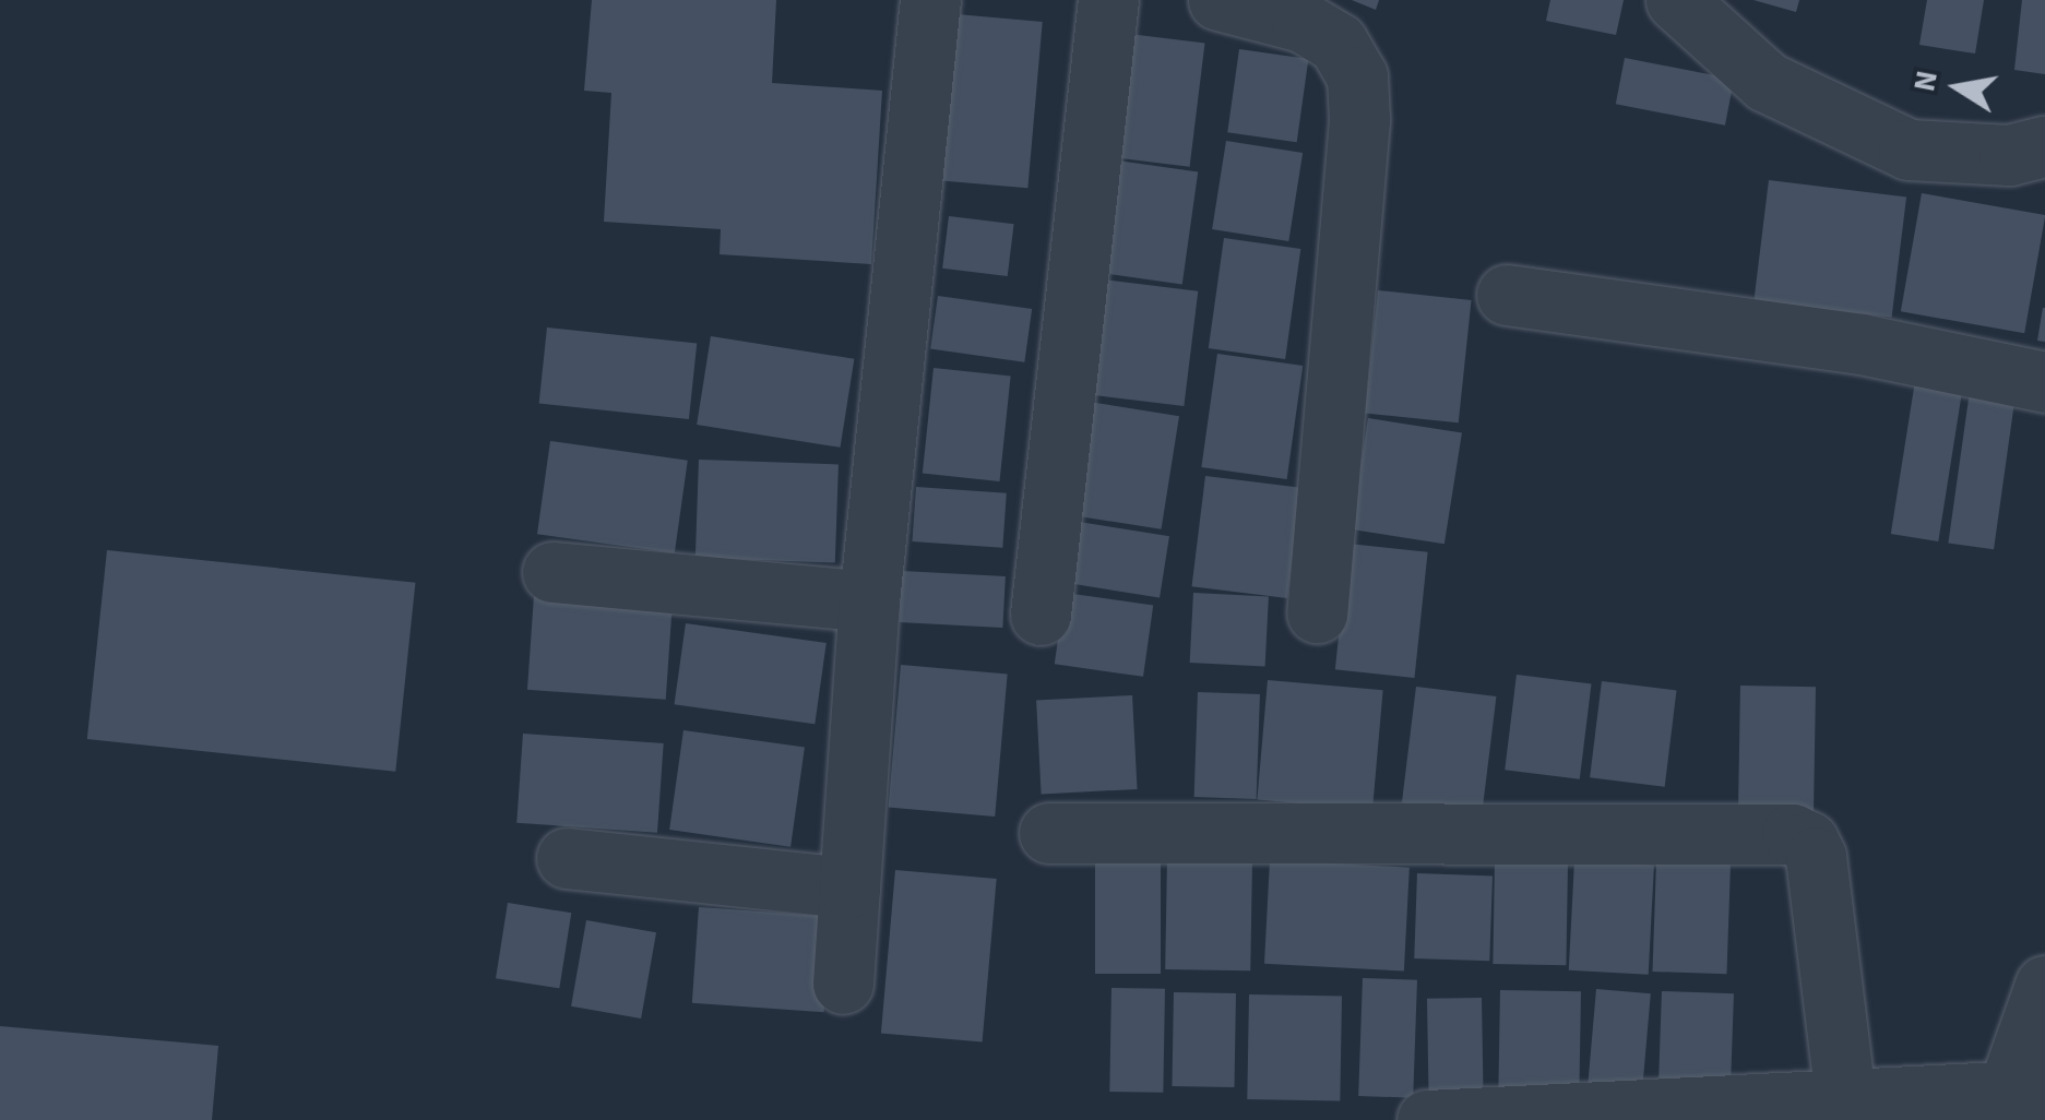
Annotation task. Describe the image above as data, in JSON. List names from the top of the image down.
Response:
{
  "north": "left"
}
